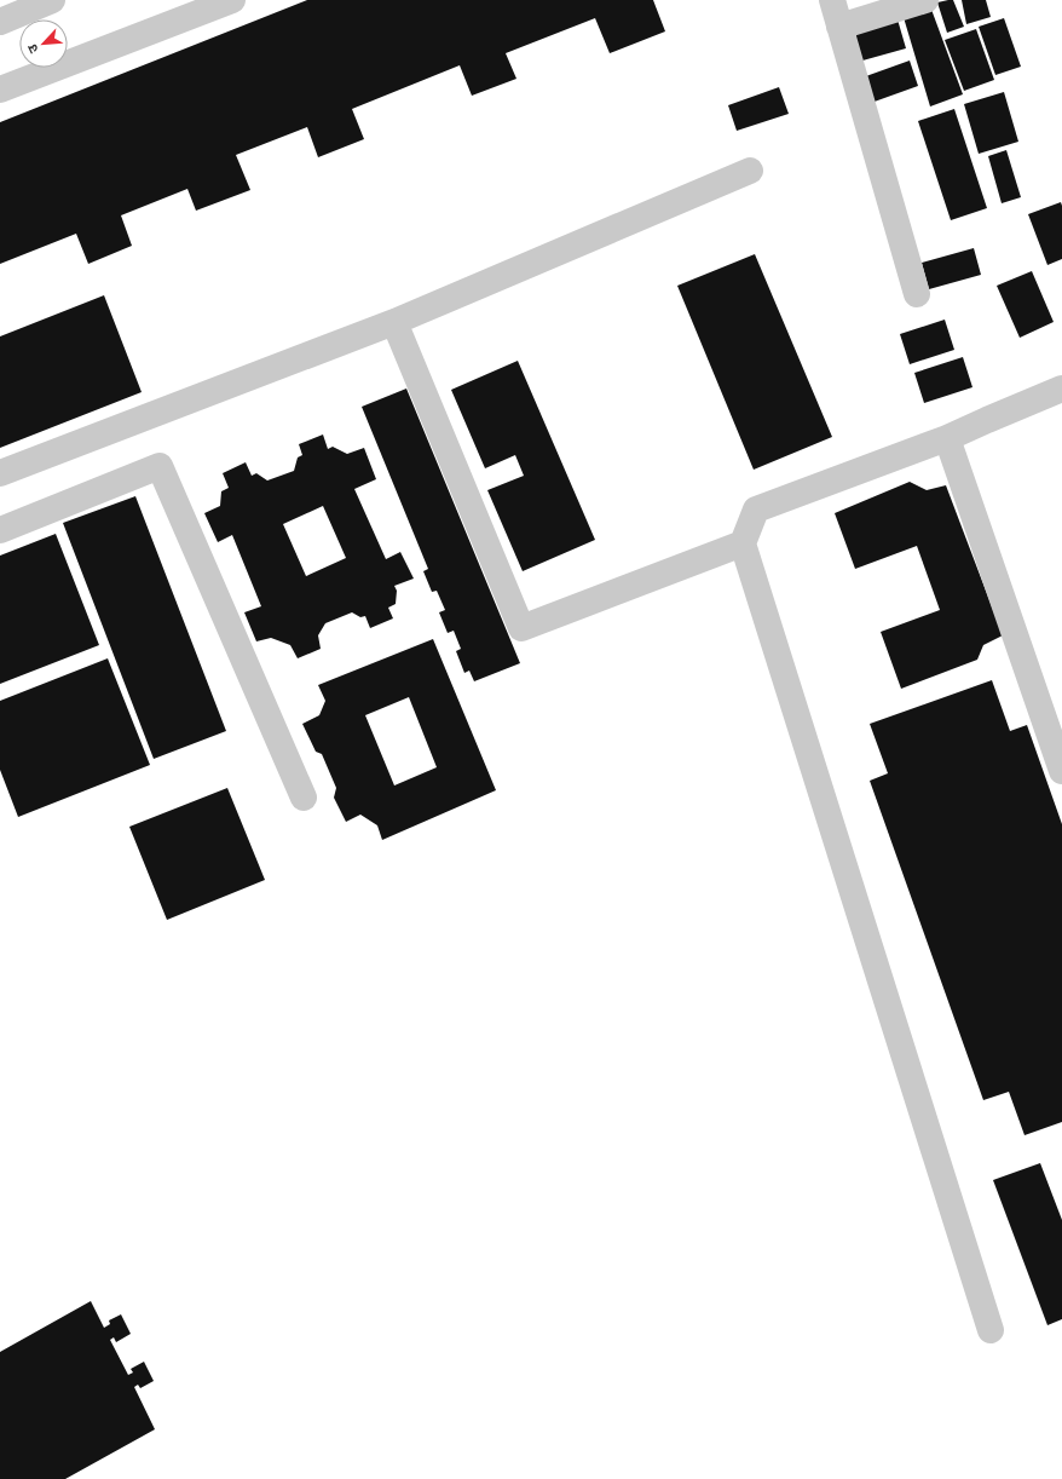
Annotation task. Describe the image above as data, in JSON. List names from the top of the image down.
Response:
{
  "north": "bottom left"
}
